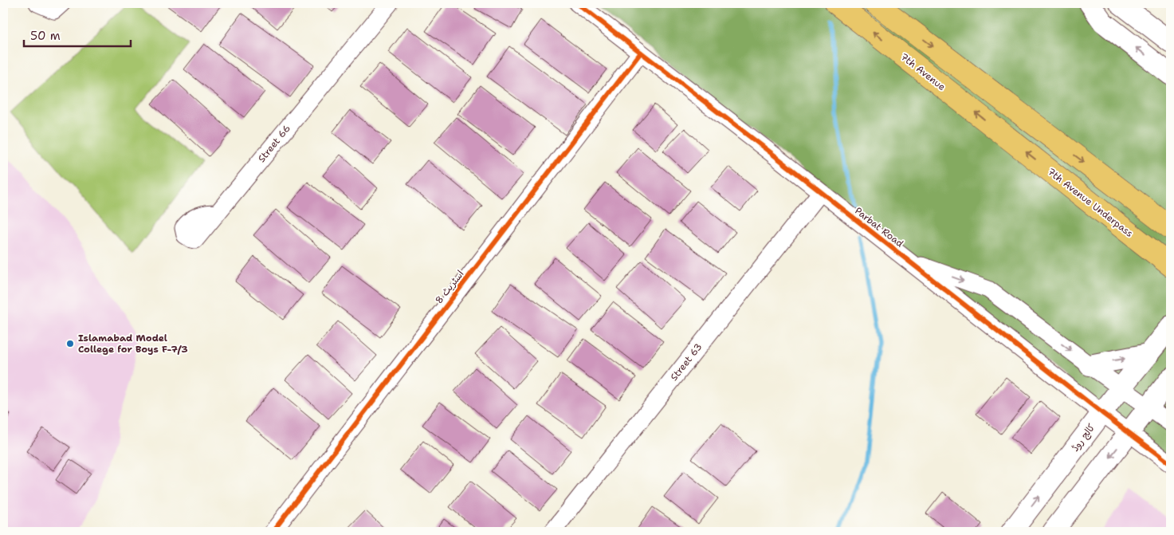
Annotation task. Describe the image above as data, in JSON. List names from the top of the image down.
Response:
{
  "streets": {
    "main road": ["7th Avenue", "7th Avenue Underpass"],
    "street": [
      "Street 66",
      "Parbat Road",
      "اسٹریٹ 8",
      "Street 63",
      "کالج روڈ"
    ]
  },
  "crossings": [
    ["7th Avenue", "7th Avenue Underpass"],
    ["Parbat Road", "اسٹریٹ 8"],
    ["Parbat Road", "Street 63"],
    ["Parbat Road", "کالج روڈ"]
  ],
  "places": ["Islamabad Model College for Boys F-7/3"],
  "scale_bar": "50 m"
}
